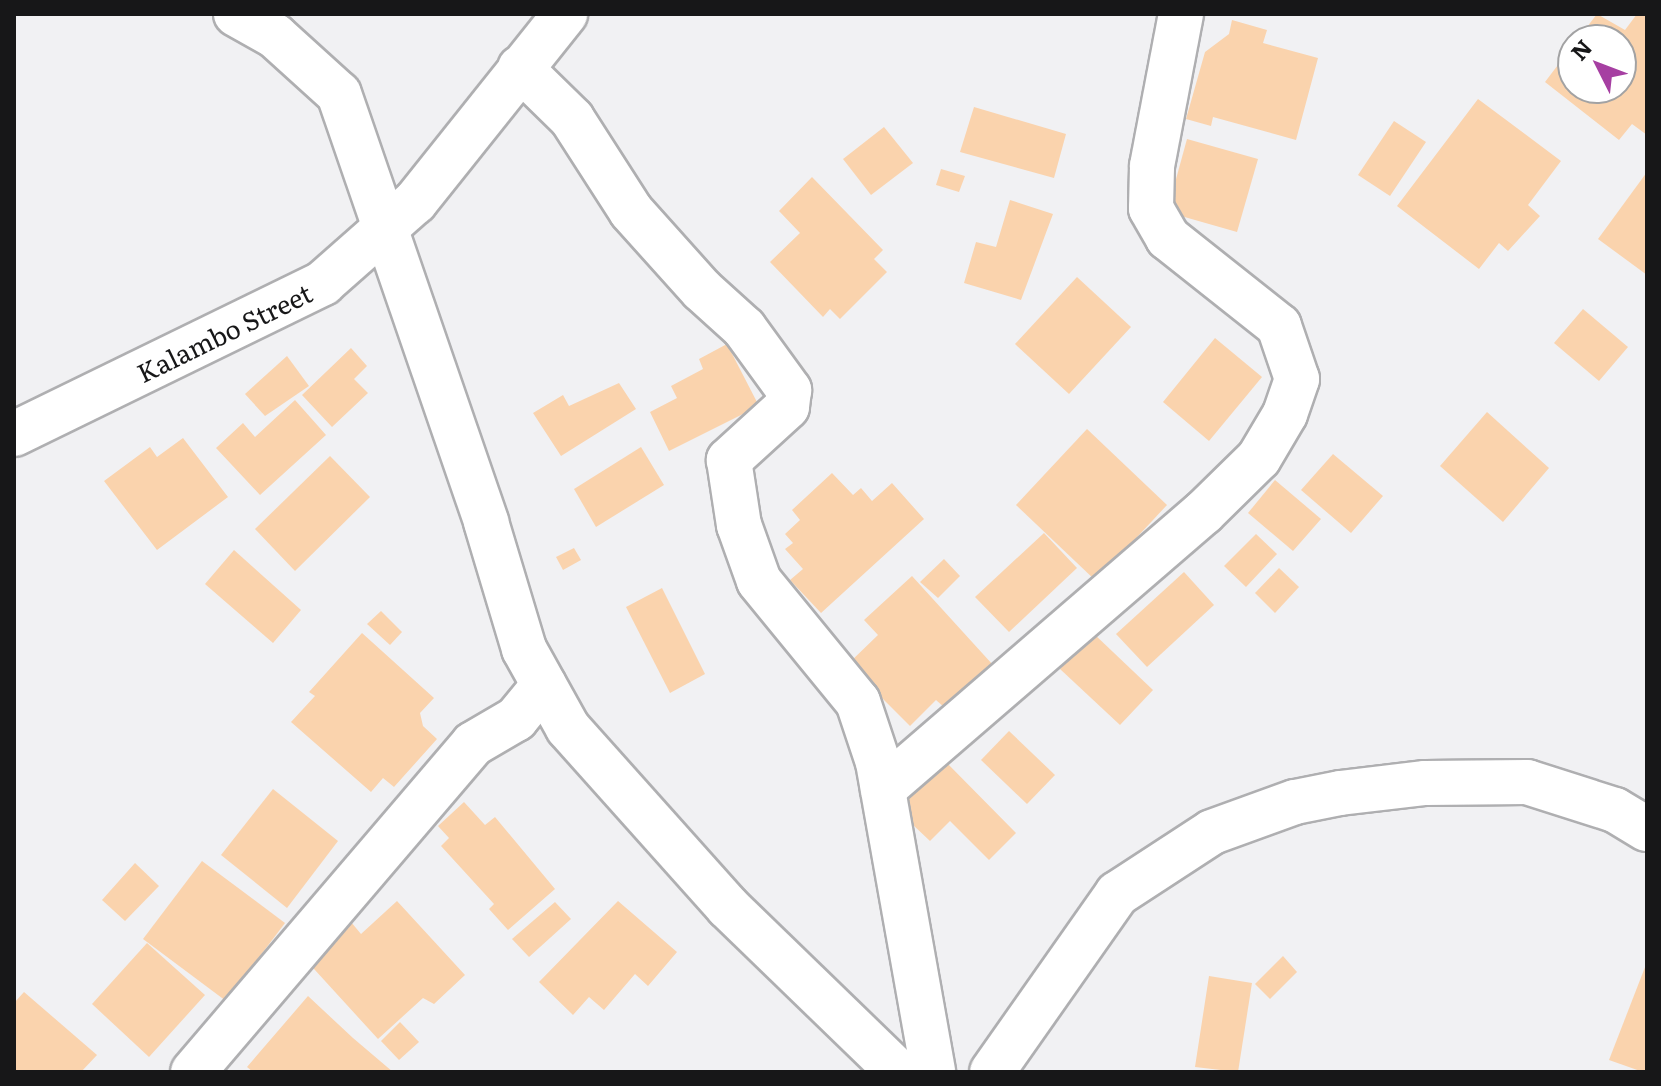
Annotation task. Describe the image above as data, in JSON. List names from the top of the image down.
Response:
{
  "streets": {
    "street": ["Kalambo Street"]
  },
  "north": "top left"
}
